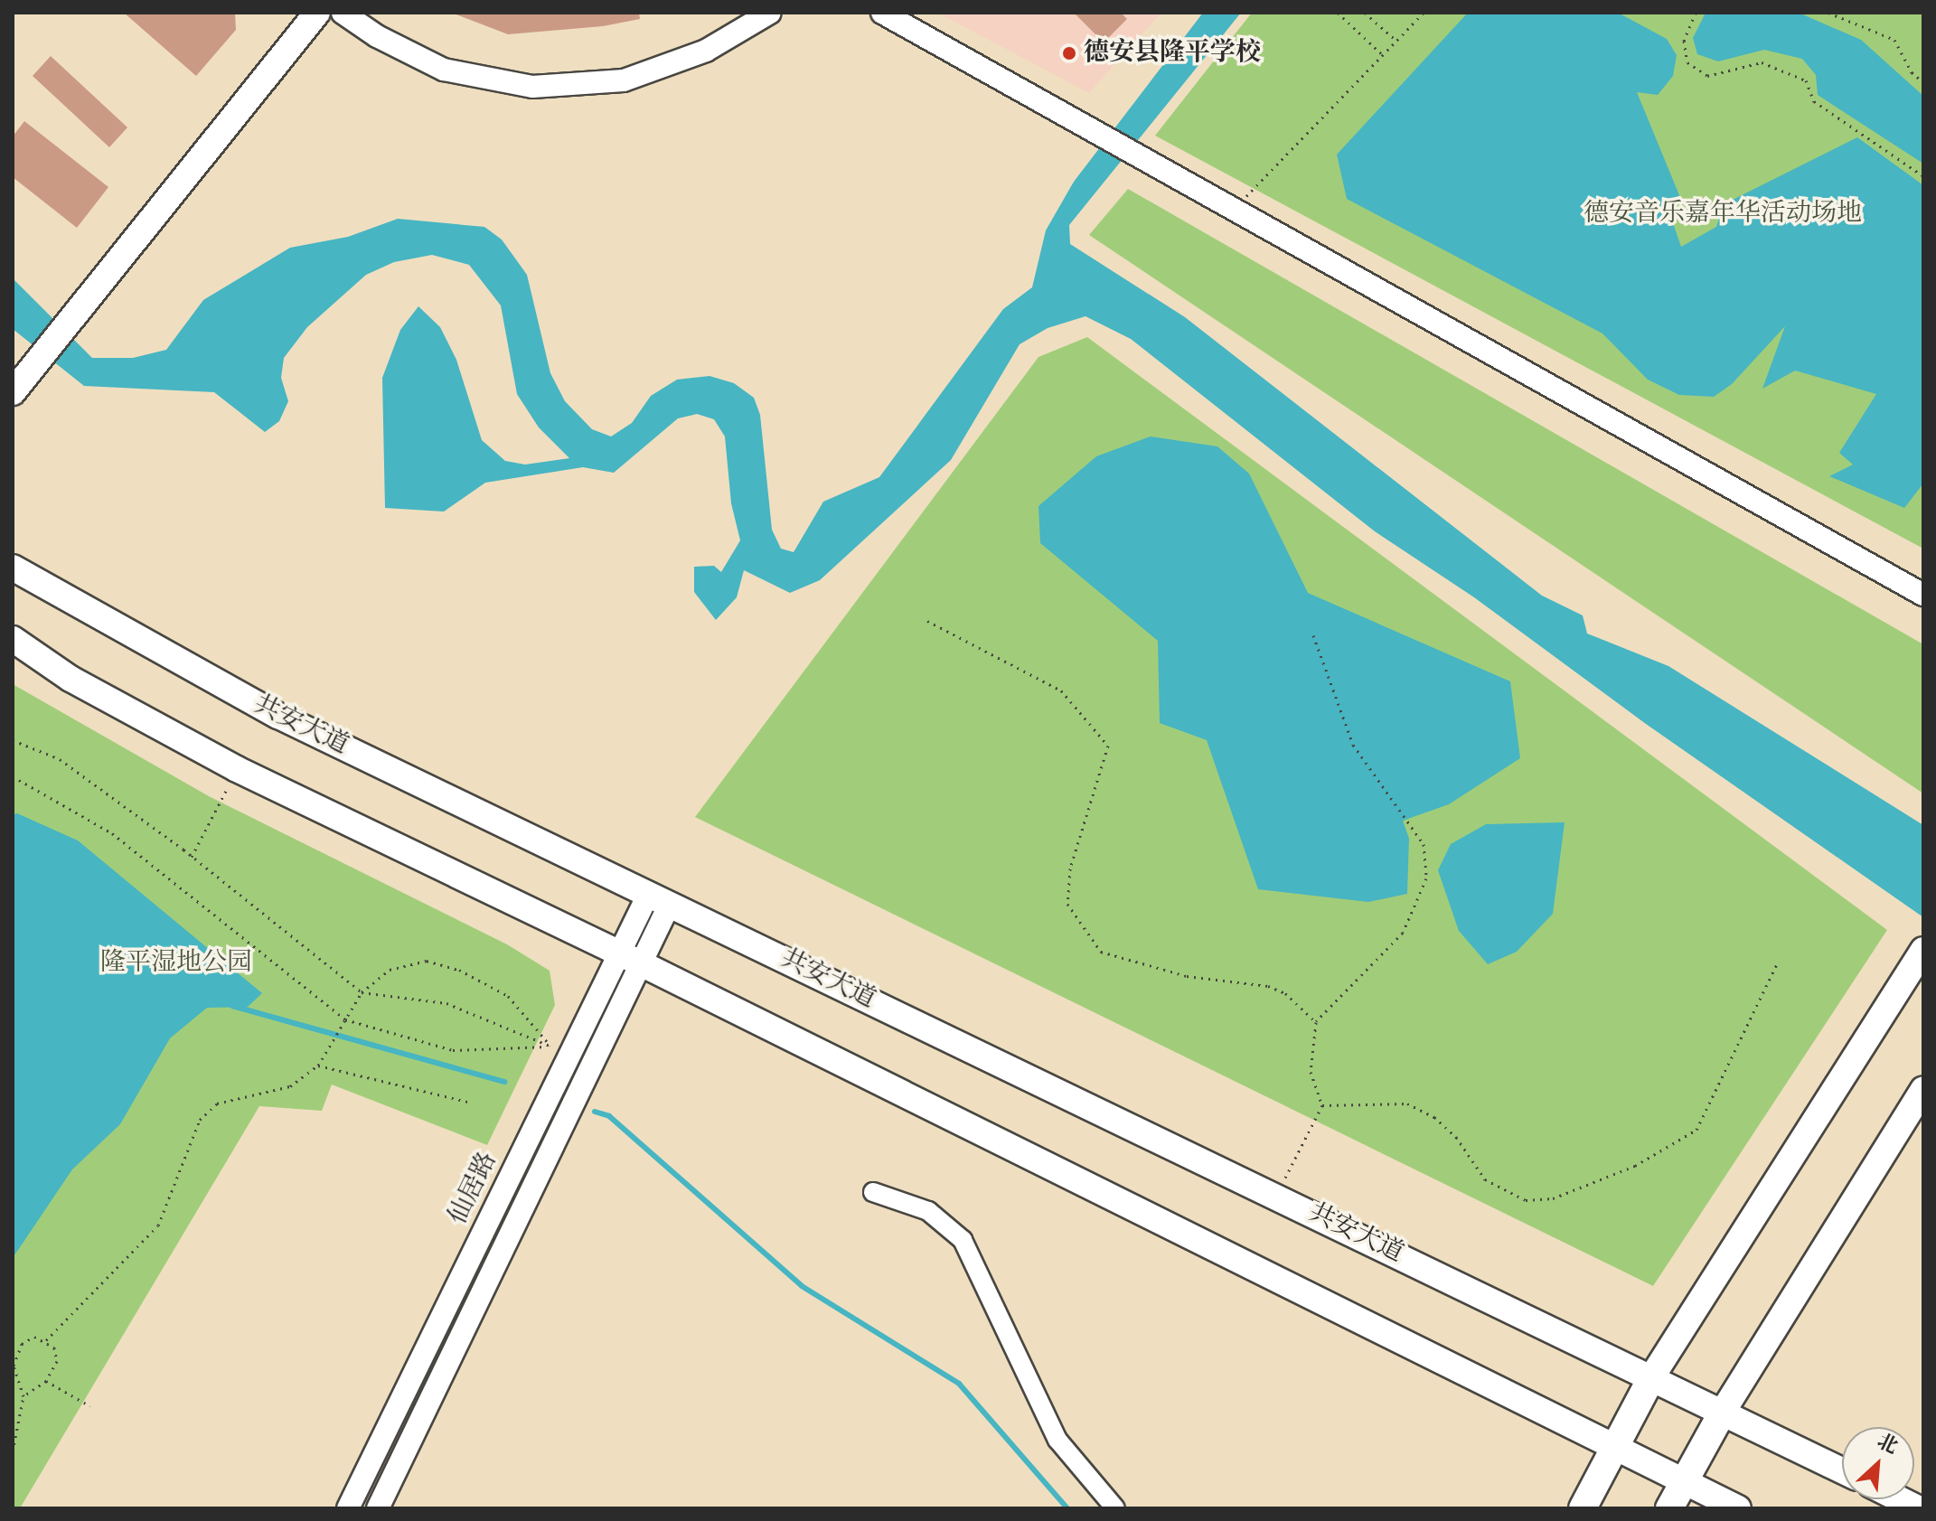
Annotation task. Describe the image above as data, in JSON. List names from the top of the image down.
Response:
{
  "streets": {
    "main road": ["共安大道"],
    "street": ["仙居路"]
  },
  "crossings": [
    ["共安大道", "仙居路"]
  ],
  "parks": ["德安音乐嘉年华活动场地", "隆平湿地公园"],
  "places": ["德安县隆平学校"],
  "north": "top right"
}
